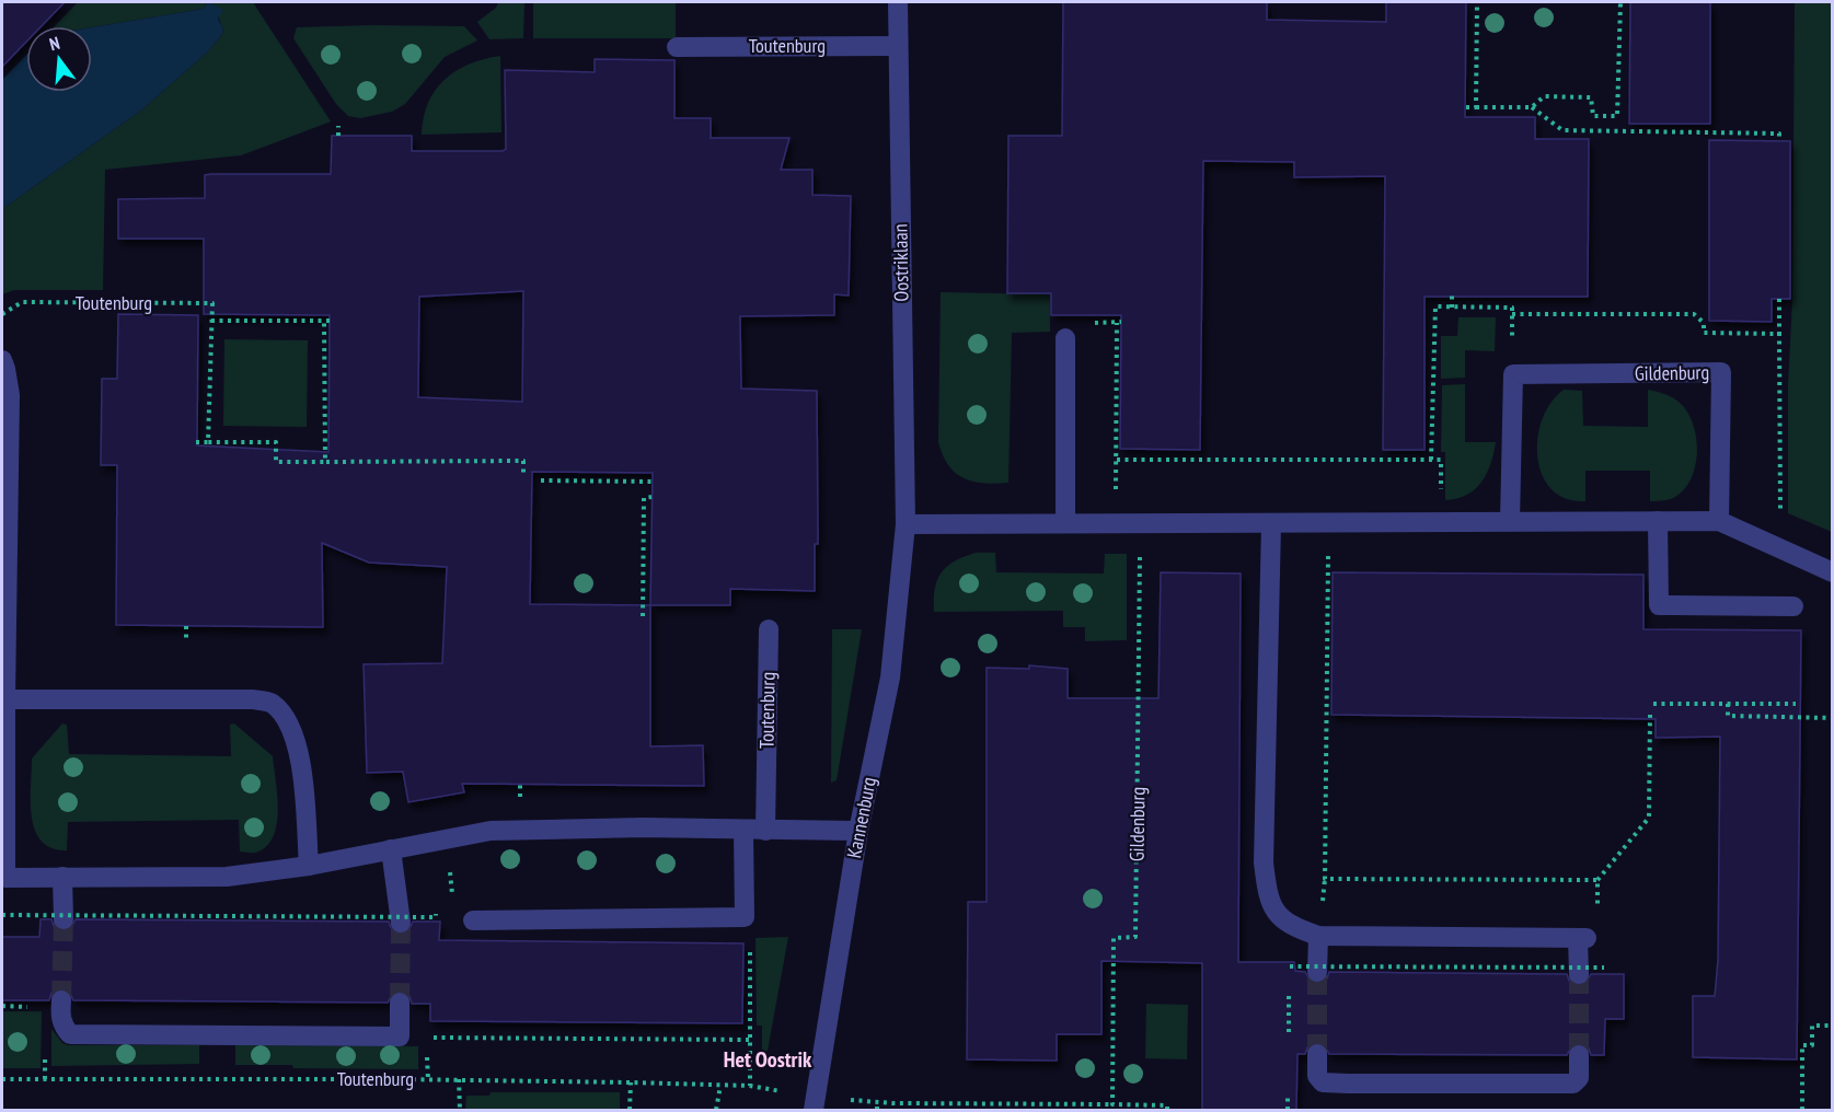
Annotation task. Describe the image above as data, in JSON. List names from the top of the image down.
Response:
{
  "streets": {
    "street": [
      "Toutenburg",
      "Oostriklaan",
      "Gildenburg",
      "Kannenburg"
    ]
  },
  "crossings": [
    ["Toutenburg", "Oostriklaan"],
    ["Toutenburg", "Kannenburg"],
    ["Oostriklaan", "Kannenburg"]
  ],
  "districts": ["Het Oostrik"],
  "north": "top"
}
